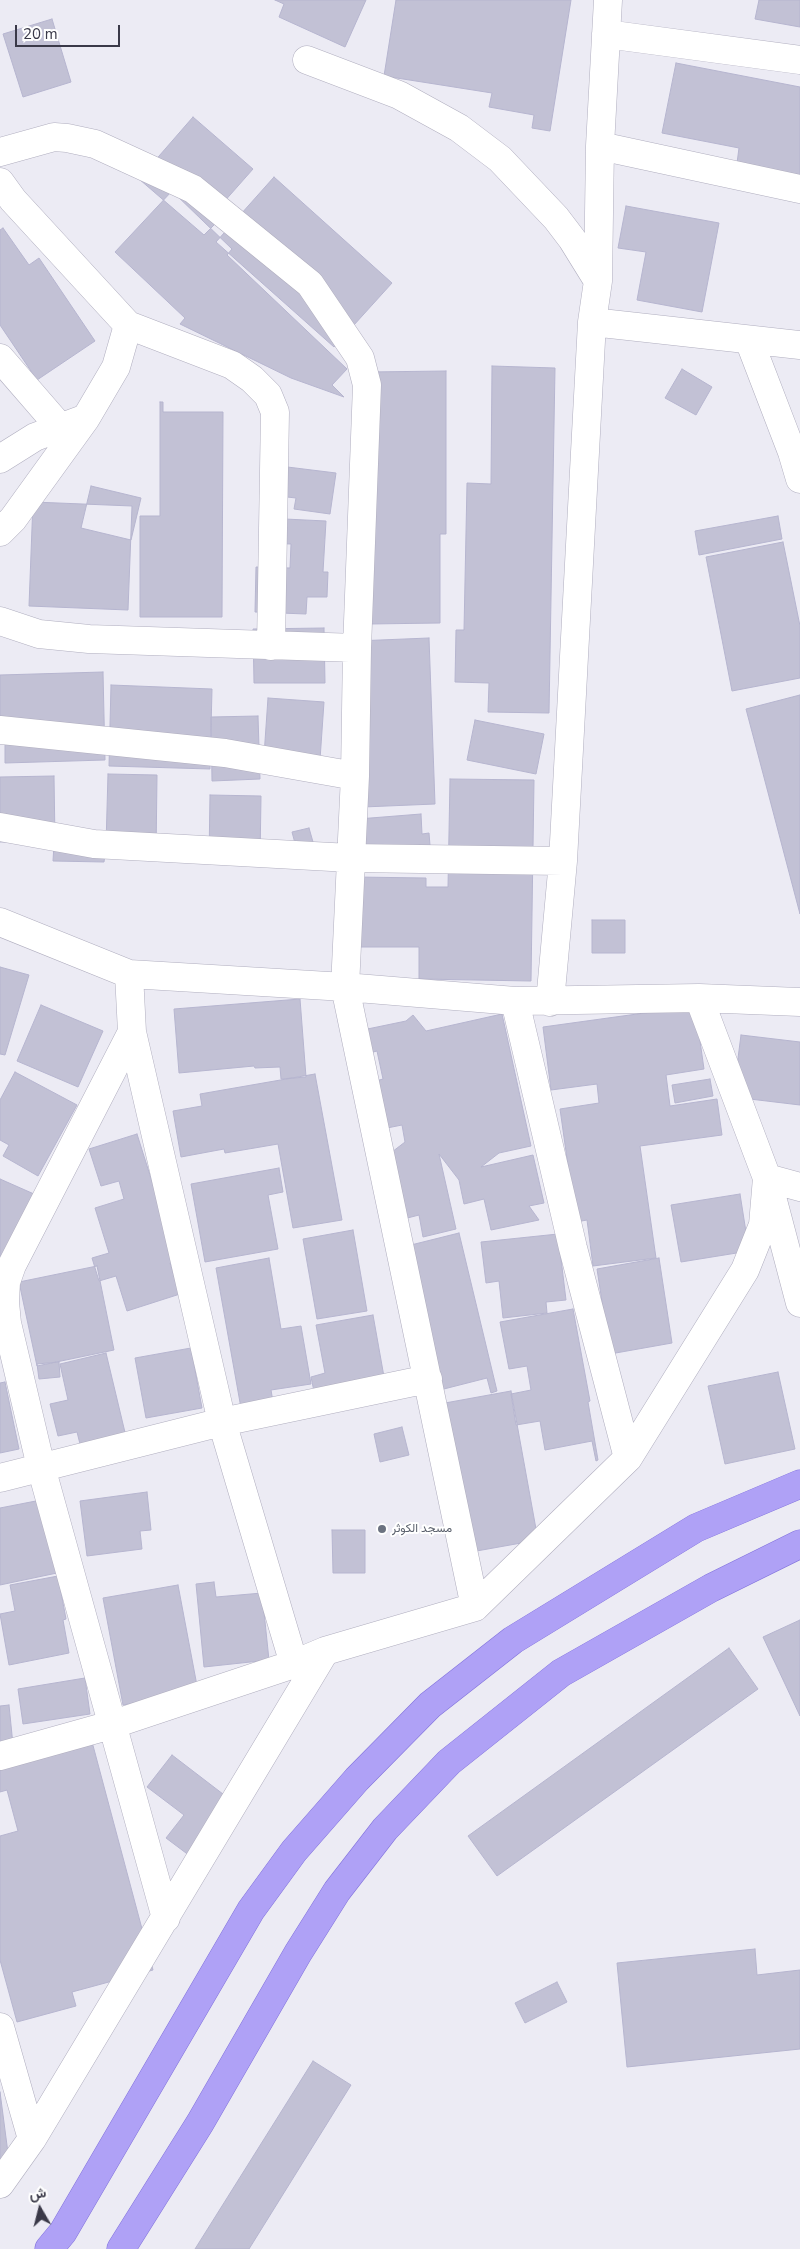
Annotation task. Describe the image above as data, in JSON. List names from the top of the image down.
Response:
{
  "places": ["مسجد الكوثر"],
  "scale_bar": "20 m",
  "north": "top"
}
